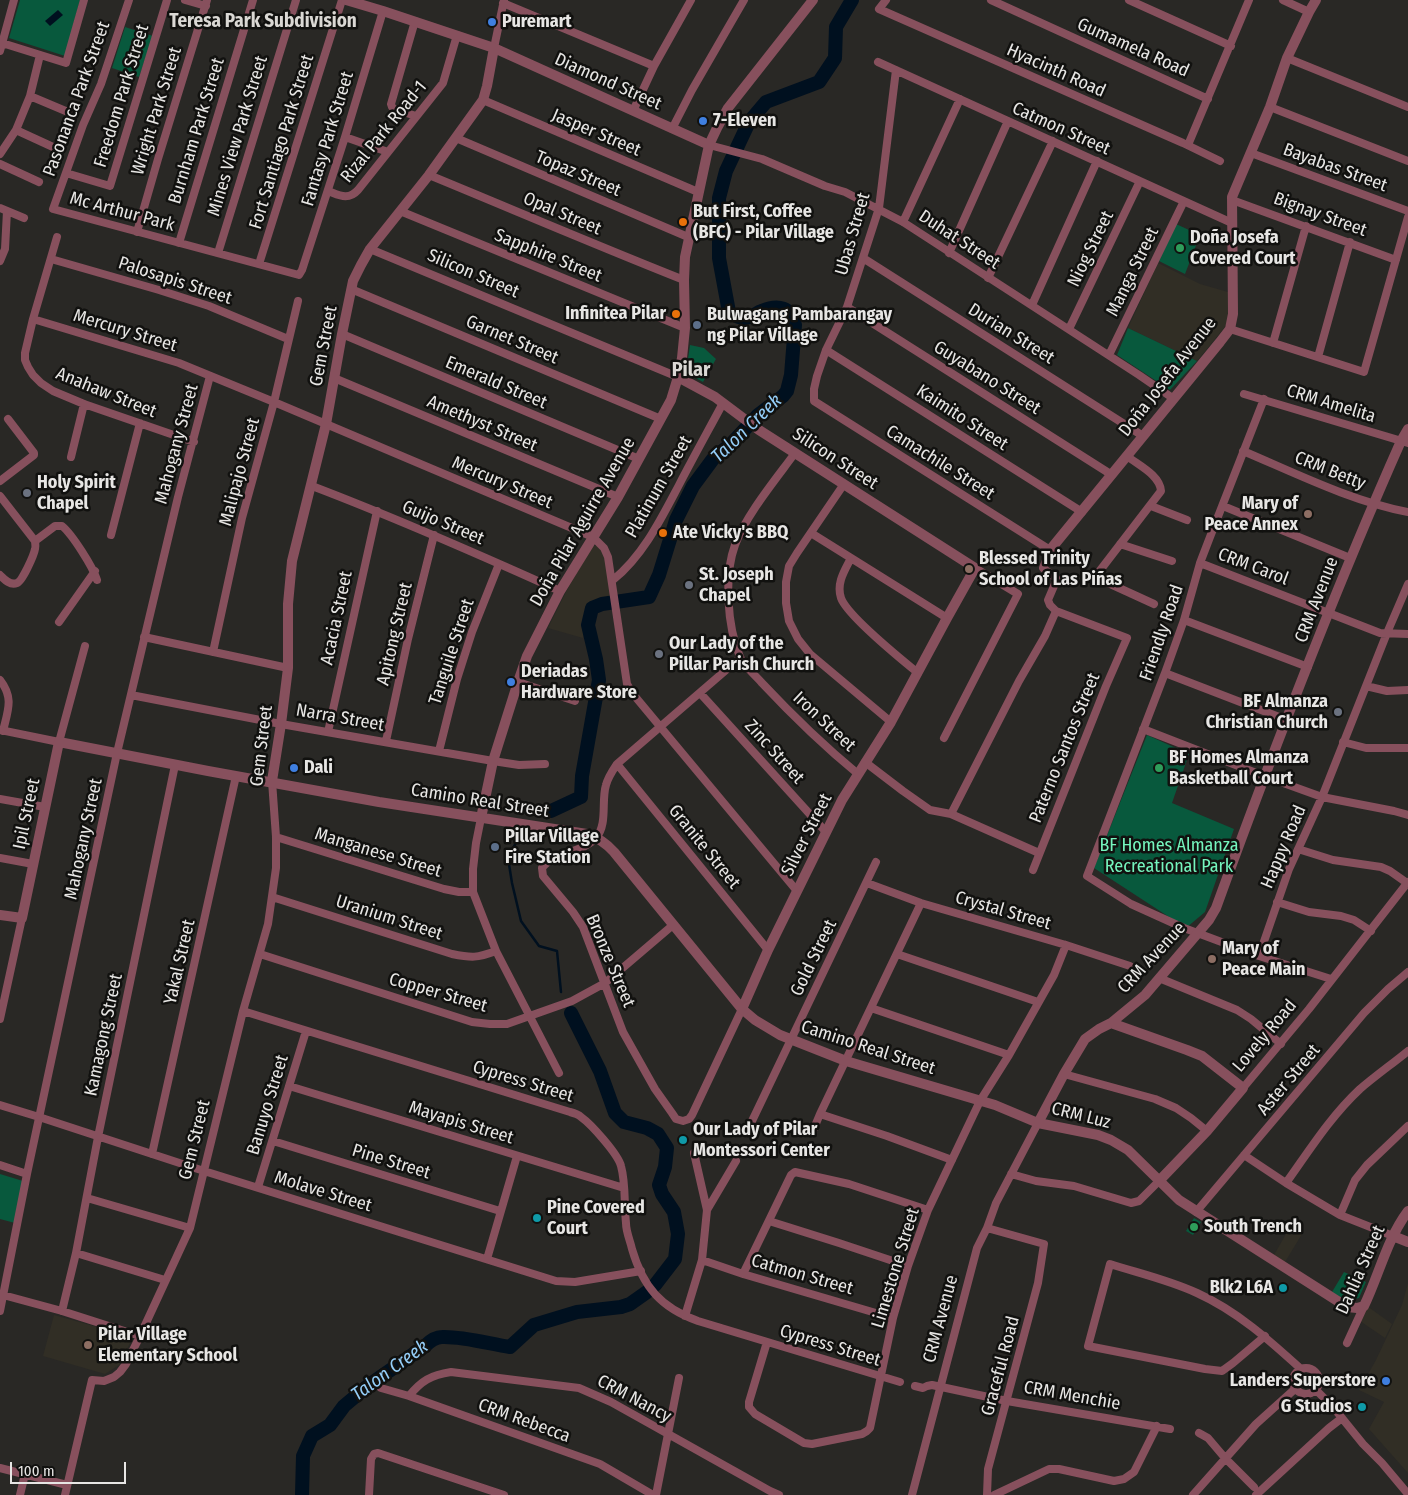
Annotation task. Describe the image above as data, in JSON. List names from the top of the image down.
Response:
{
  "streets": {
    "street": [
      "Gumamela Road",
      "Hyacinth Road",
      "Diamond Street",
      "Freedom Park Street",
      "Pasonanca Park Street",
      "Wright Park Street",
      "Catmon Street",
      "Burnham Park Street",
      "Rizal Park Road-1",
      "Jasper Street",
      "Mines View Park Street",
      "Fantasy Park Street",
      "Fort Santiago Park Street",
      "Bayabas Street",
      "Topaz Street",
      "Mc Arthur Park",
      "Opal Street",
      "Bignay Street",
      "Ubas Street",
      "Duhat Street",
      "Niog Street",
      "Sapphire Street",
      "Manga Street",
      "Silicon Street",
      "Palosapis Street",
      "Mercury Street",
      "Durian Street",
      "Garnet Street",
      "Gem Street",
      "Doña Josefa Avenue",
      "Guyabano Street",
      "Emerald Street",
      "Anahaw Street",
      "CRM Amelita",
      "Kaimito Street",
      "Amethyst Street",
      "Mahogany Street",
      "Camachile Street",
      "CRM Betty",
      "Malipajo Street",
      "Platinum Street",
      "Doña Pilar Aguirre Avenue",
      "Guijo Street",
      "CRM Carol",
      "CRM Avenue",
      "Acacia Street",
      "Friendly Road",
      "Apitong Street",
      "Tanguile Street",
      "Narra Street",
      "Iron Street",
      "Paterno Santos Street",
      "Zinc Street",
      "Camino Real Street",
      "Ipil Street",
      "Silver Street",
      "Granite Street",
      "Happy Road",
      "Manganese Street",
      "Crystal Street",
      "Uranium Street",
      "Gold Street",
      "Bronze Street",
      "Yakal Street",
      "Copper Street",
      "Kamagong Street",
      "Lovely Road",
      "Aster Street",
      "Cypress Street",
      "Banuyo Street",
      "CRM Luz",
      "Mayapis Street",
      "Pine Street",
      "Molave Street",
      "Limestone Street",
      "Dahlia Street",
      "Graceful Road",
      "CRM Menchie",
      "CRM Nancy",
      "CRM Rebecca"
    ]
  },
  "crossings": [
    ["Diamond Street", "Rizal Park Road-1"],
    ["Diamond Street", "Fantasy Park Street"],
    ["Diamond Street", "Duhat Street"],
    ["Diamond Street", "Gem Street"],
    ["Diamond Street", "Doña Pilar Aguirre Avenue"],
    ["Freedom Park Street", "Pasonanca Park Street"],
    ["Pasonanca Park Street", "Mc Arthur Park"],
    ["Wright Park Street", "Mc Arthur Park"],
    ["Catmon Street", "Ubas Street"],
    ["Catmon Street", "Niog Street"],
    ["Catmon Street", "Manga Street"],
    ["Catmon Street", "Doña Josefa Avenue"],
    ["Catmon Street", "Limestone Street"],
    ["Burnham Park Street", "Mc Arthur Park"],
    ["Rizal Park Road-1", "Fantasy Park Street"],
    ["Jasper Street", "Gem Street"],
    ["Jasper Street", "Doña Pilar Aguirre Avenue"],
    ["Mines View Park Street", "Mc Arthur Park"],
    ["Fantasy Park Street", "Mc Arthur Park"],
    ["Fort Santiago Park Street", "Mc Arthur Park"],
    ["Bayabas Street", "Doña Josefa Avenue"],
    ["Topaz Street", "Gem Street"],
    ["Topaz Street", "Doña Pilar Aguirre Avenue"],
    ["Opal Street", "Gem Street"],
    ["Opal Street", "Doña Pilar Aguirre Avenue"],
    ["Bignay Street", "Doña Josefa Avenue"],
    ["Ubas Street", "Duhat Street"],
    ["Ubas Street", "Durian Street"],
    ["Ubas Street", "Guyabano Street"],
    ["Ubas Street", "Kaimito Street"],
    ["Ubas Street", "Camachile Street"],
    ["Duhat Street", "Niog Street"],
    ["Duhat Street", "Manga Street"],
    ["Duhat Street", "Doña Josefa Avenue"],
    ["Duhat Street", "Doña Pilar Aguirre Avenue"],
    ["Sapphire Street", "Gem Street"],
    ["Sapphire Street", "Doña Pilar Aguirre Avenue"],
    ["Silicon Street", "Gem Street"],
    ["Silicon Street", "Platinum Street"],
    ["Silicon Street", "Doña Pilar Aguirre Avenue"],
    ["Silicon Street", "Iron Street"],
    ["Silicon Street", "Silver Street"],
    ["Palosapis Street", "Anahaw Street"],
    ["Palosapis Street", "Malipajo Street"],
    ["Mercury Street", "Gem Street"],
    ["Mercury Street", "Anahaw Street"],
    ["Mercury Street", "Mahogany Street"],
    ["Mercury Street", "Malipajo Street"],
    ["Mercury Street", "Platinum Street"],
    ["Mercury Street", "Doña Pilar Aguirre Avenue"],
    ["Mercury Street", "Silver Street"],
    ["Durian Street", "Doña Josefa Avenue"],
    ["Garnet Street", "Gem Street"],
    ["Garnet Street", "Doña Pilar Aguirre Avenue"],
    ["Gem Street", "Emerald Street"],
    ["Gem Street", "Amethyst Street"],
    ["Gem Street", "Guijo Street"],
    ["Gem Street", "Narra Street"],
    ["Gem Street", "Camino Real Street"],
    ["Gem Street", "Manganese Street"],
    ["Gem Street", "Uranium Street"],
    ["Gem Street", "Copper Street"],
    ["Gem Street", "Cypress Street"],
    ["Gem Street", "Molave Street"],
    ["Doña Josefa Avenue", "Guyabano Street"],
    ["Doña Josefa Avenue", "Kaimito Street"],
    ["Doña Josefa Avenue", "Camachile Street"],
    ["Doña Josefa Avenue", "Paterno Santos Street"],
    ["Emerald Street", "Doña Pilar Aguirre Avenue"],
    ["Anahaw Street", "Mahogany Street"],
    ["CRM Amelita", "CRM Avenue"],
    ["CRM Amelita", "Friendly Road"],
    ["Amethyst Street", "Doña Pilar Aguirre Avenue"],
    ["Mahogany Street", "Narra Street"],
    ["Mahogany Street", "Camino Real Street"],
    ["Mahogany Street", "Molave Street"],
    ["CRM Betty", "CRM Avenue"],
    ["CRM Betty", "Friendly Road"],
    ["Doña Pilar Aguirre Avenue", "Guijo Street"],
    ["Doña Pilar Aguirre Avenue", "Narra Street"],
    ["Doña Pilar Aguirre Avenue", "Camino Real Street"],
    ["Doña Pilar Aguirre Avenue", "Manganese Street"],
    ["Doña Pilar Aguirre Avenue", "Uranium Street"],
    ["Doña Pilar Aguirre Avenue", "Copper Street"],
    ["Guijo Street", "Acacia Street"],
    ["Guijo Street", "Apitong Street"],
    ["Guijo Street", "Tanguile Street"],
    ["CRM Carol", "CRM Avenue"],
    ["CRM Carol", "Friendly Road"],
    ["CRM Carol", "Happy Road"],
    ["CRM Avenue", "Friendly Road"],
    ["CRM Avenue", "CRM Luz"],
    ["CRM Avenue", "Graceful Road"],
    ["CRM Avenue", "CRM Menchie"],
    ["Acacia Street", "Narra Street"],
    ["Apitong Street", "Narra Street"],
    ["Tanguile Street", "Narra Street"],
    ["Iron Street", "Silver Street"],
    ["Zinc Street", "Silver Street"],
    ["Camino Real Street", "Ipil Street"],
    ["Camino Real Street", "Silver Street"],
    ["Camino Real Street", "Gold Street"],
    ["Camino Real Street", "Bronze Street"],
    ["Camino Real Street", "Yakal Street"],
    ["Camino Real Street", "Copper Street"],
    ["Camino Real Street", "Kamagong Street"],
    ["Camino Real Street", "CRM Luz"],
    ["Camino Real Street", "Limestone Street"],
    ["Silver Street", "Granite Street"],
    ["Silver Street", "Bronze Street"],
    ["Crystal Street", "Gold Street"],
    ["Crystal Street", "Limestone Street"],
    ["Bronze Street", "Copper Street"],
    ["Yakal Street", "Molave Street"],
    ["Kamagong Street", "Molave Street"],
    ["Lovely Road", "CRM Luz"],
    ["Aster Street", "CRM Luz"],
    ["Cypress Street", "Banuyo Street"],
    ["Cypress Street", "Mayapis Street"],
    ["Cypress Street", "Molave Street"],
    ["Cypress Street", "Limestone Street"],
    ["Banuyo Street", "Mayapis Street"],
    ["Banuyo Street", "Pine Street"],
    ["Banuyo Street", "Molave Street"],
    ["CRM Luz", "Dahlia Street"],
    ["Graceful Road", "CRM Menchie"],
    ["CRM Nancy", "CRM Rebecca"]
  ],
  "districts": ["Teresa Park Subdivision", "Pilar"],
  "water": ["Talon Creek"],
  "parks": ["BF Homes Almanza Recreational Park"],
  "places": [
    "Puremart",
    "7-Eleven",
    "But First, Coffee (BFC) - Pilar Village",
    "Doña Josefa Covered Court",
    "Infinitea Pilar",
    "Bulwagang Pambarangay ng Pilar Village",
    "Holy Spirit Chapel",
    "Mary of Peace Annex",
    "Ate Vicky's BBQ",
    "Blessed Trinity School of Las Piñas",
    "St. Joseph Chapel",
    "Our Lady of the Pillar Parish Church",
    "Deriadas Hardware Store",
    "BF Almanza Christian Church",
    "Dali",
    "BF Homes Almanza Basketball Court",
    "Pillar Village Fire Station",
    "Mary of Peace Main",
    "Our Lady of Pilar Montessori Center",
    "Pine Covered Court",
    "South Trench",
    "Blk2 L6A",
    "Pilar Village Elementary School",
    "Landers Superstore",
    "G Studios"
  ],
  "scale_bar": "100 m"
}
